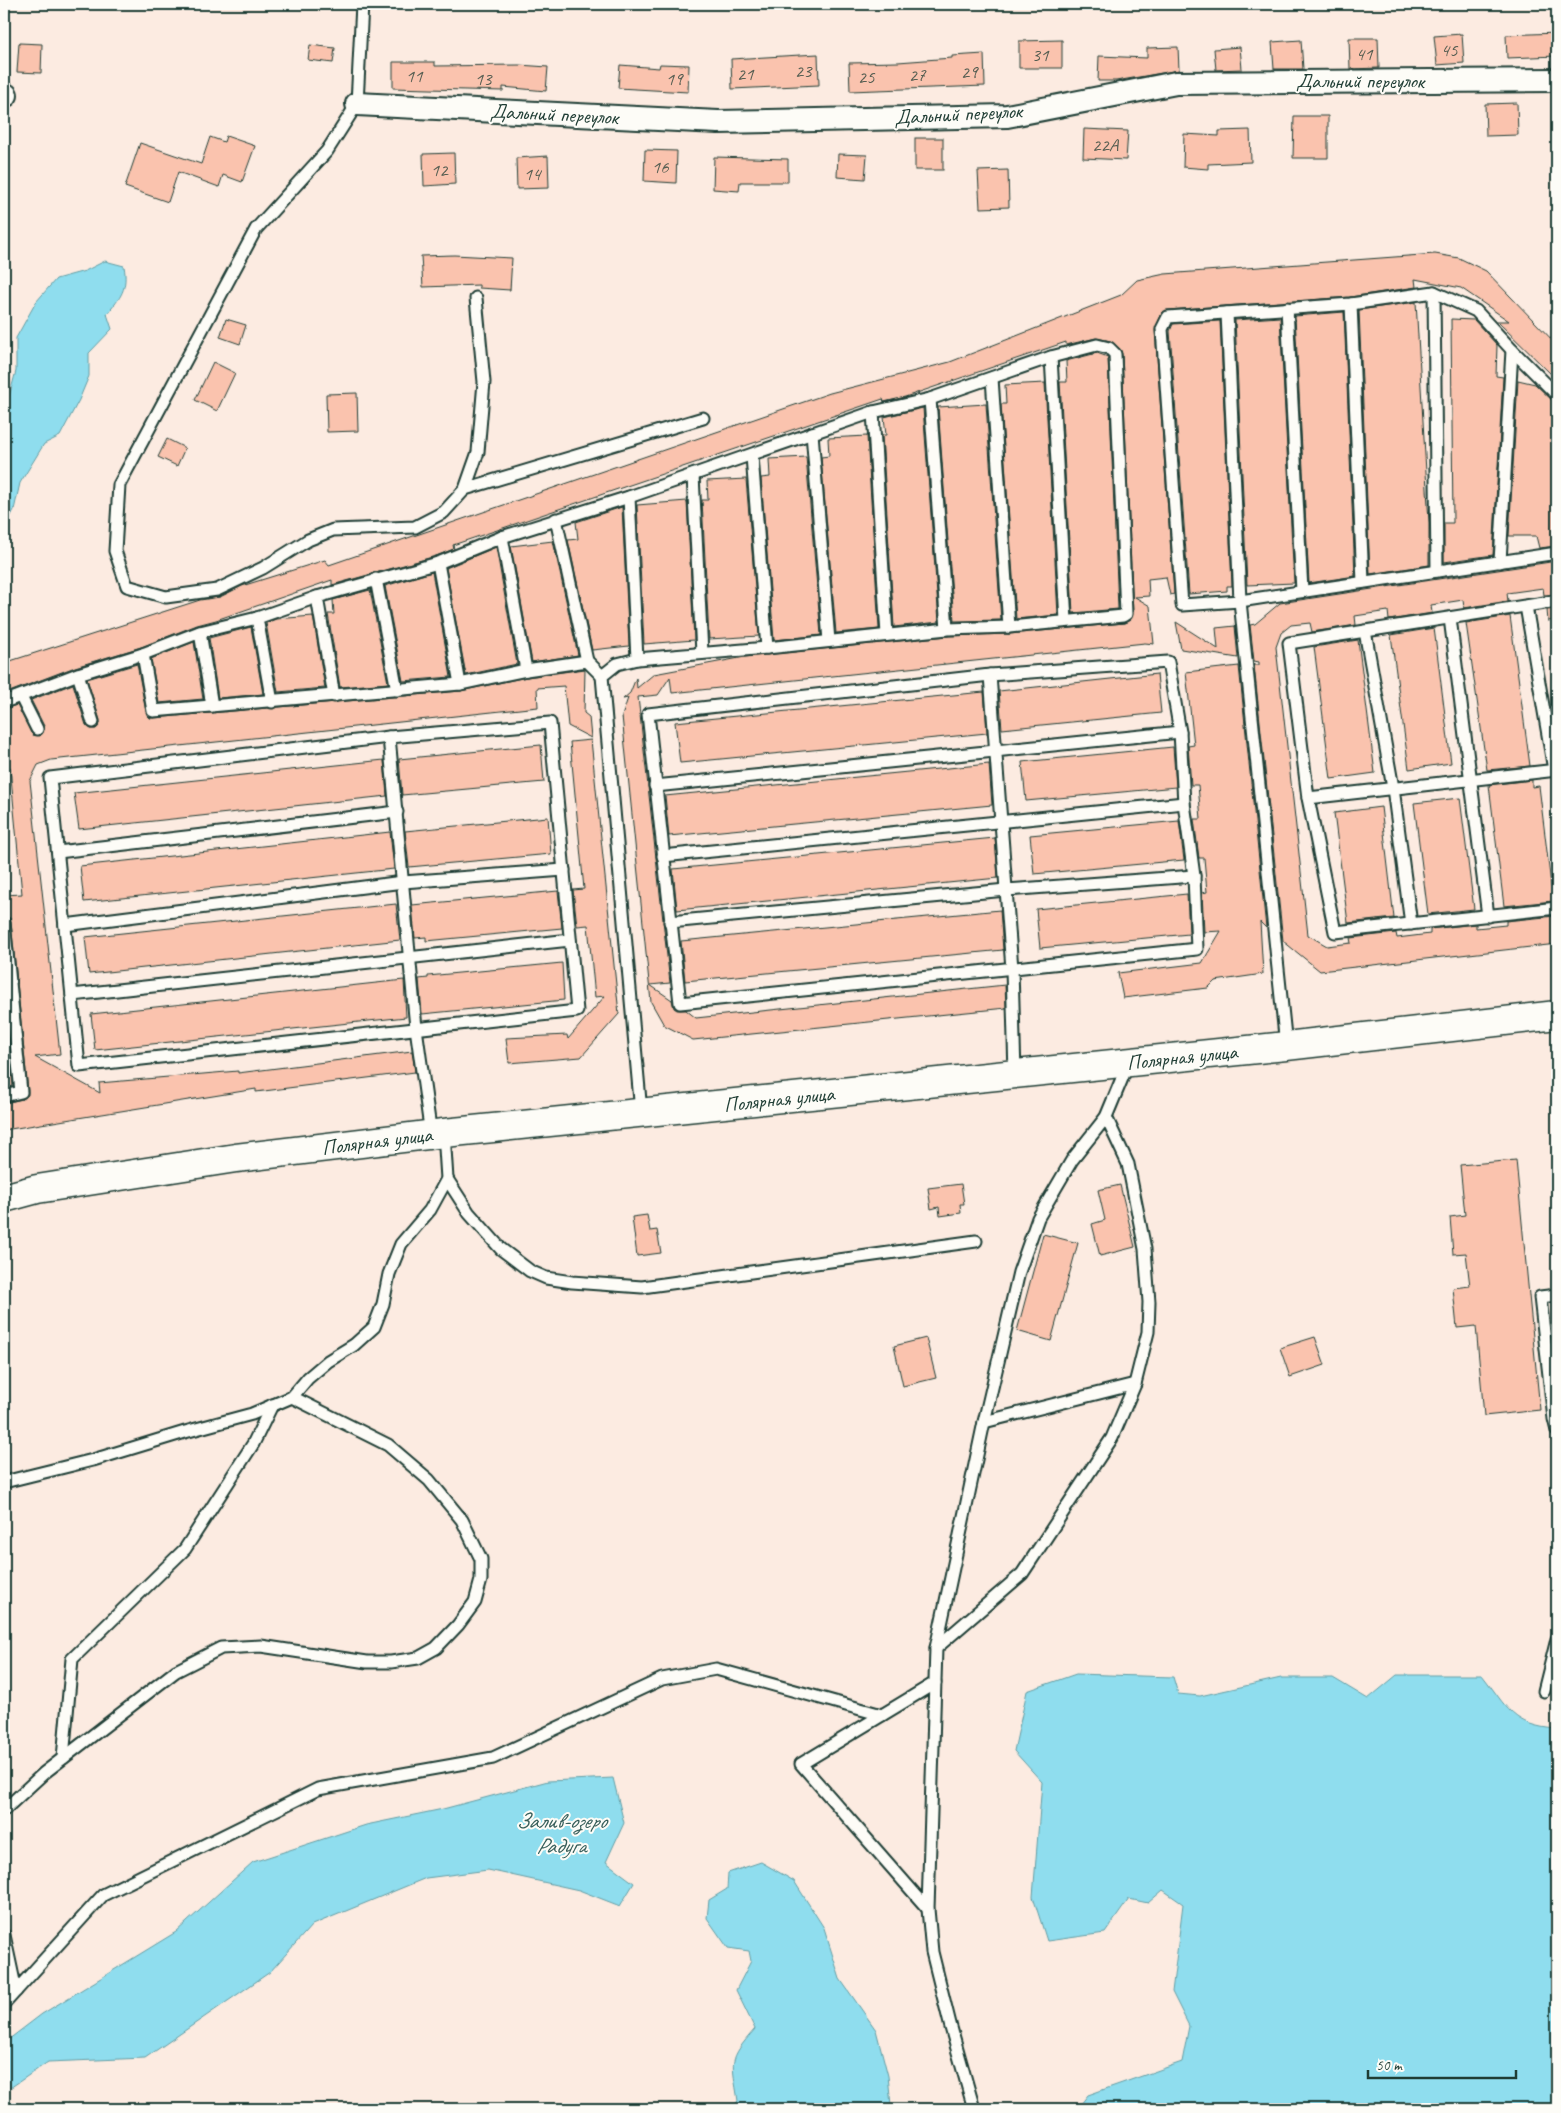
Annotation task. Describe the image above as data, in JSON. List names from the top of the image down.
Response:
{
  "streets": {
    "main road": ["Полярная улица"],
    "street": ["Дальний переулок"]
  },
  "water": ["Залив-озеро Радуга"],
  "house_numbers": [
    "45",
    "41",
    "31",
    "23",
    "29",
    "21",
    "27",
    "11",
    "25",
    "13",
    "19",
    "22А",
    "16",
    "12",
    "14"
  ],
  "scale_bar": "50 m"
}
